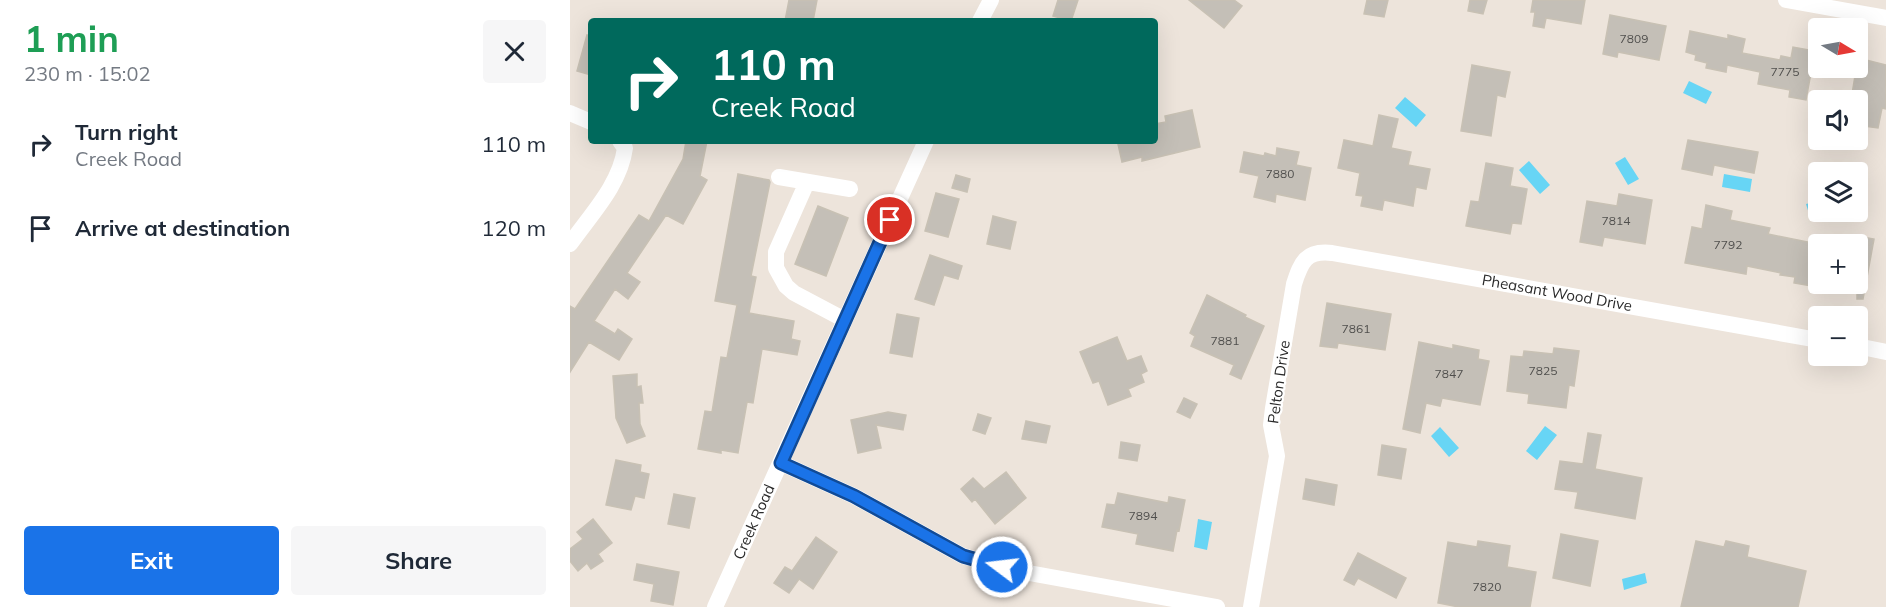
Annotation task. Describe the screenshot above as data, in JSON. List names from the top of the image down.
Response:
{
  "streets": {
    "street": ["Pheasant Wood Drive", "Pelton Drive", "Creek Road"]
  },
  "crossings": [
    ["Pheasant Wood Drive", "Pelton Drive"]
  ],
  "house_numbers": [
    "7809",
    "7775",
    "7880",
    "7814",
    "7792",
    "7861",
    "7881",
    "7825",
    "7847",
    "7894",
    "7820"
  ],
  "north": "right",
  "page": {
    "heading": ["1 min", "230 m · 15:02"],
    "map_buttons": ["+", "−"],
    "turn": ["110 m", "Creek Road"],
    "list": [
      {
        "name": "Turn right",
        "note": "Creek Road",
        "value": "110 m"
      },
      {
        "name": "Arrive at destination",
        "value": "120 m"
      }
    ],
    "buttons": ["Exit", "Share"]
  }
}
